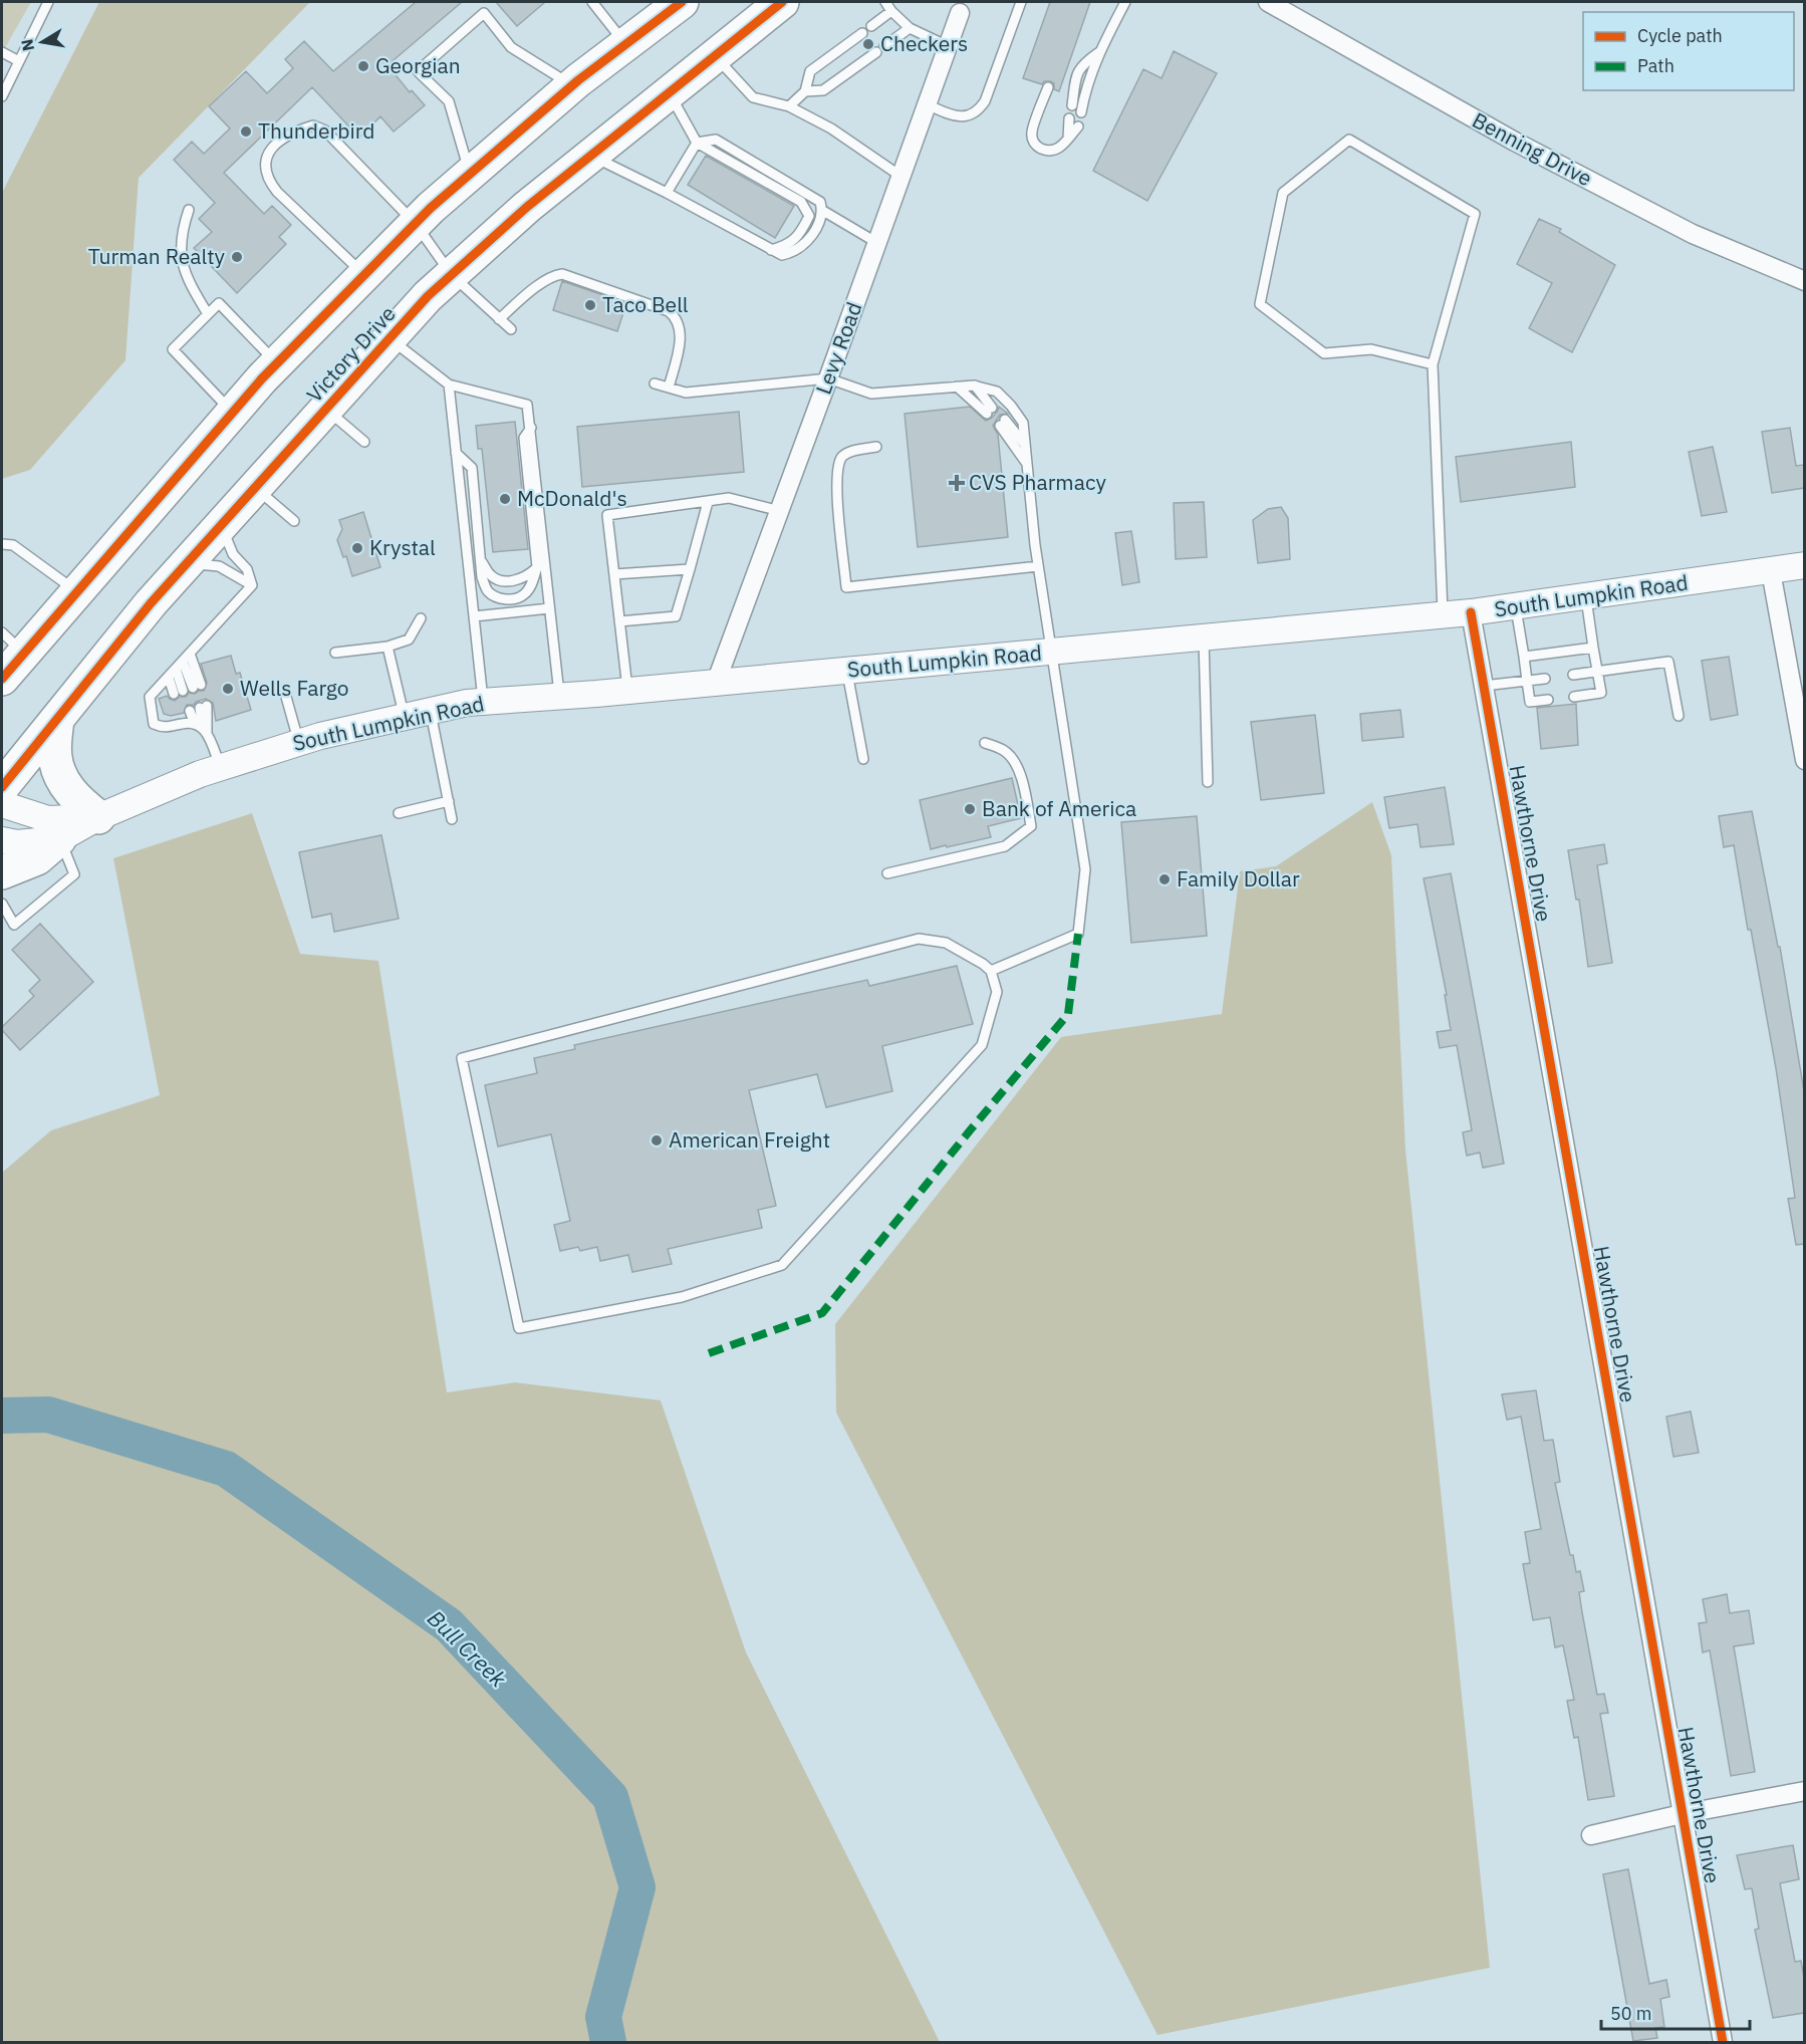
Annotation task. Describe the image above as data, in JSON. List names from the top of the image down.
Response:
{
  "streets": {
    "highway": ["Victory Drive"],
    "main road": ["South Lumpkin Road"],
    "street": ["Benning Drive", "Levy Road", "Hawthorne Drive"]
  },
  "crossings": [
    ["Levy Road", "South Lumpkin Road"],
    ["South Lumpkin Road", "Hawthorne Drive"]
  ],
  "water": ["Bull Creek"],
  "places": {
    "other": [
      "Checkers",
      "Georgian",
      "Thunderbird",
      "Turman Realty",
      "Taco Bell",
      "McDonald's",
      "Krystal",
      "Wells Fargo",
      "Bank of America",
      "Family Dollar",
      "American Freight"
    ],
    "health": ["CVS Pharmacy"]
  },
  "legend": ["Cycle path", "Path"],
  "scale_bar": "50 m",
  "north": "left"
}
